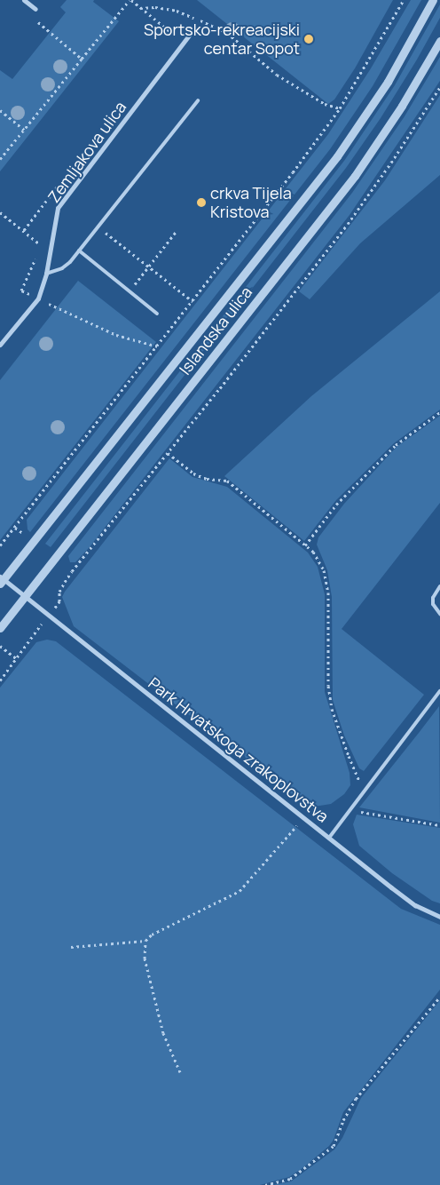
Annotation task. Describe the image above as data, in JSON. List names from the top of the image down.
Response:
{
  "streets": {
    "street": ["Zemljakova ulica", "Islandska ulica", "Park Hrvatskoga zrakoplovstva"]
  },
  "crossings": [
    ["Islandska ulica", "Park Hrvatskoga zrakoplovstva"]
  ],
  "places": ["Sportsko-rekreacijski centar Sopot", "crkva Tijela Kristova"]
}
